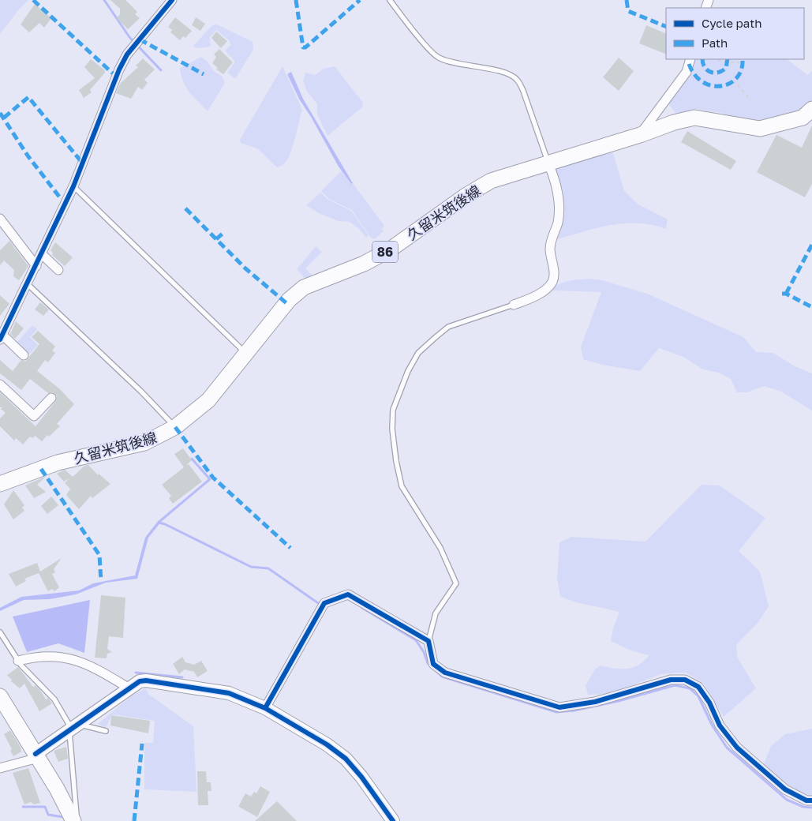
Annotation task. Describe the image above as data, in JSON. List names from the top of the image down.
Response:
{
  "streets": {
    "main road": ["久留米筑後線", "86"]
  },
  "legend": ["Cycle path", "Path"]
}
